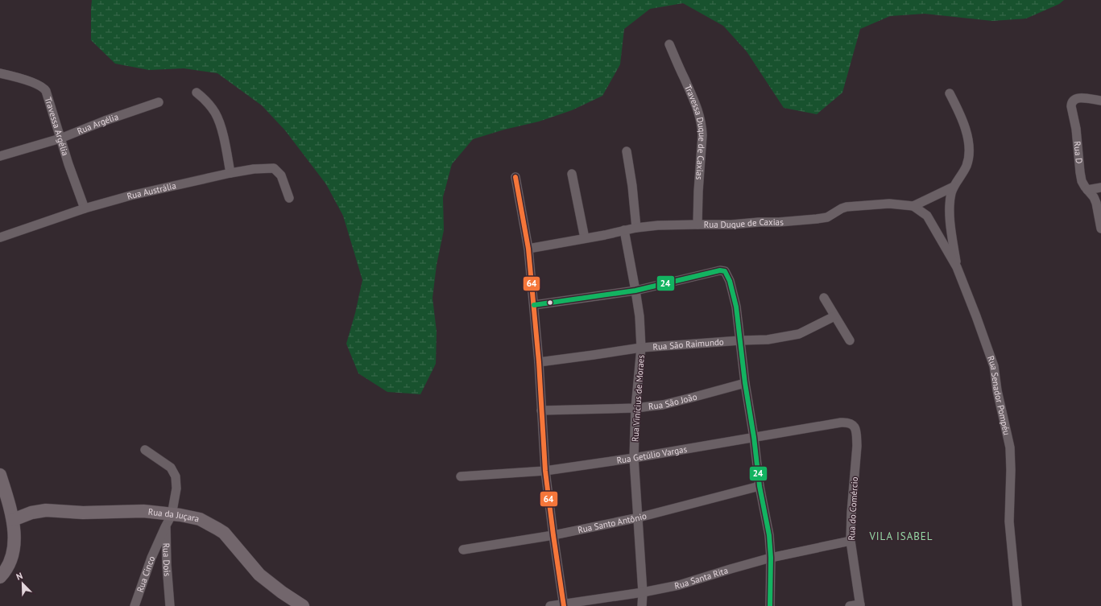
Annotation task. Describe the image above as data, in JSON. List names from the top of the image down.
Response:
{
  "streets": {
    "street": [
      "Rua Argélia",
      "Travessa Argélia",
      "Travessa Duque de Caxias",
      "Rua D",
      "Rua Austrália",
      "Rua Duque de Caxias",
      "Rua São Raimundo",
      "Rua Senador Pompéu",
      "Rua Vinícius de Moraes",
      "Rua São João",
      "Rua Getúlio Vargas",
      "Rua do Comércio",
      "Rua da Juçara",
      "Rua Santo Antônio",
      "Rua Dois",
      "Rua Cinco",
      "Rua Santa Rita"
    ]
  },
  "crossings": [
    ["Rua Argélia", "Travessa Argélia"],
    ["Travessa Argélia", "Rua Austrália"],
    ["Travessa Duque de Caxias", "Rua Duque de Caxias"],
    ["Rua Duque de Caxias", "Rua Senador Pompéu"],
    ["Rua Duque de Caxias", "Rua Vinícius de Moraes"],
    ["Rua São Raimundo", "Rua Vinícius de Moraes"],
    ["Rua Vinícius de Moraes", "Rua São João"],
    ["Rua Vinícius de Moraes", "Rua Getúlio Vargas"],
    ["Rua Vinícius de Moraes", "Rua Santo Antônio"],
    ["Rua Vinícius de Moraes", "Rua Santa Rita"],
    ["Rua Getúlio Vargas", "Rua do Comércio"],
    ["Rua do Comércio", "Rua Santa Rita"],
    ["Rua da Juçara", "Rua Dois"],
    ["Rua da Juçara", "Rua Cinco"],
    ["Rua Dois", "Rua Cinco"]
  ],
  "districts": ["VILA ISABEL"],
  "lines": ["transit line 64", "transit line 24"],
  "north": "top left"
}
